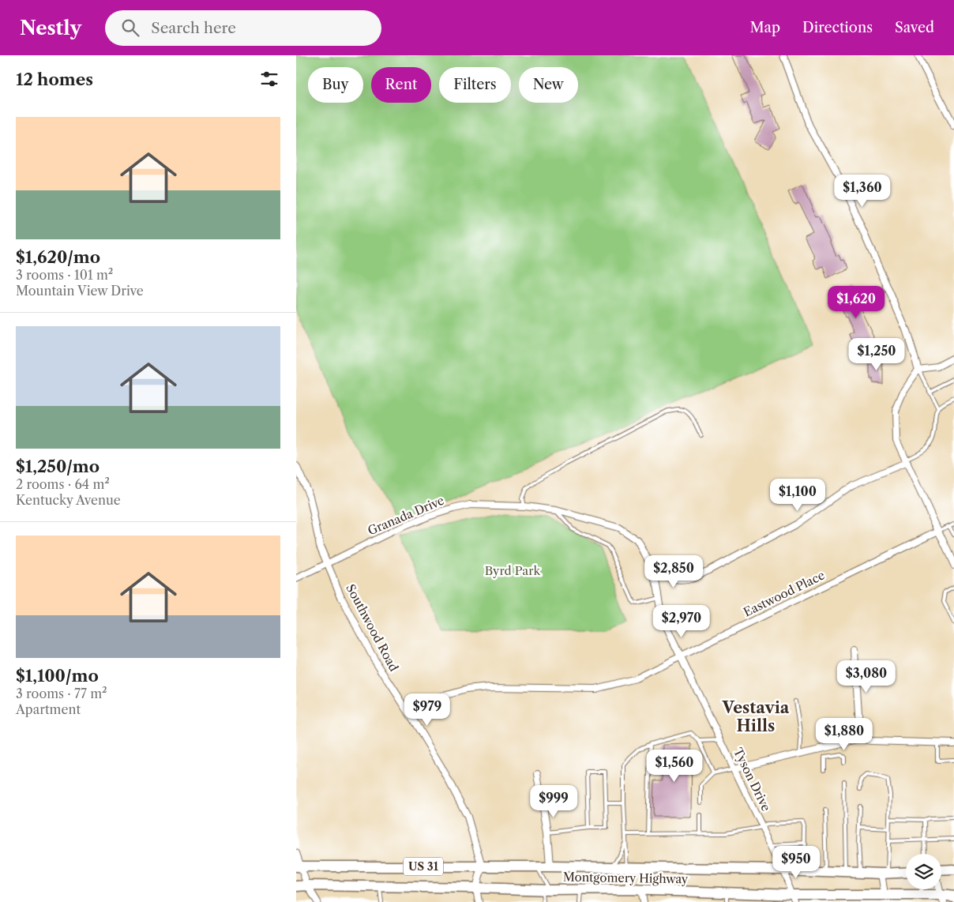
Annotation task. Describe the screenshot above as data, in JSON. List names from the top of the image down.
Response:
{
  "streets": {
    "main road": ["US 31", "Montgomery Highway"],
    "street": [
      "Granada Drive",
      "Eastwood Place",
      "Southwood Road",
      "Tyson Drive"
    ]
  },
  "crossings": [
    ["Granada Drive", "Southwood Road"],
    ["Granada Drive", "Tyson Drive"],
    ["Eastwood Place", "Southwood Road"],
    ["Eastwood Place", "Tyson Drive"],
    ["Southwood Road", "Montgomery Highway"],
    ["Tyson Drive", "Montgomery Highway"]
  ],
  "districts": ["Vestavia Hills"],
  "parks": ["Byrd Park"],
  "page": {
    "header": "Nestly",
    "search": "Search here",
    "nav": ["Map", "Directions", "Saved"],
    "heading": "12 homes",
    "chip": [
      "Buy",
      "Rent",
      "Filters",
      "New"
    ],
    "list": [
      {
        "name": "$1,620/mo",
        "note": "3 rooms · 101 m² · Mountain View Drive"
      },
      {
        "name": "$1,250/mo",
        "note": "2 rooms · 64 m² · Kentucky Avenue"
      },
      {
        "name": "$1,100/mo",
        "note": "3 rooms · 77 m² · Apartment"
      }
    ],
    "price": [
      "$1,360",
      "$1,620",
      "$1,250",
      "$1,100",
      "$2,850",
      "$2,970",
      "$3,080",
      "$979",
      "$1,880",
      "$1,560",
      "$999",
      "$950"
    ]
  }
}
